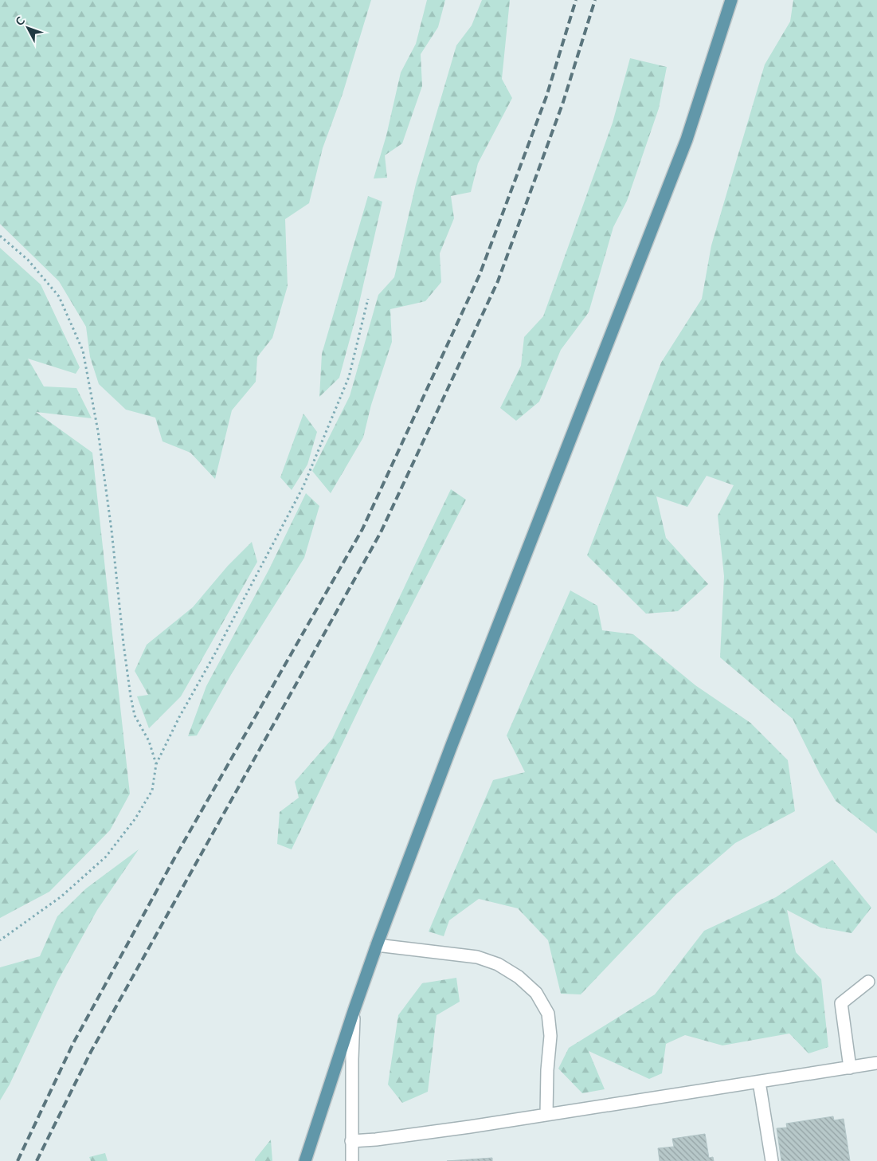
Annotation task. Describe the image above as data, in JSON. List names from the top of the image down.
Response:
{
  "north": "top left"
}
